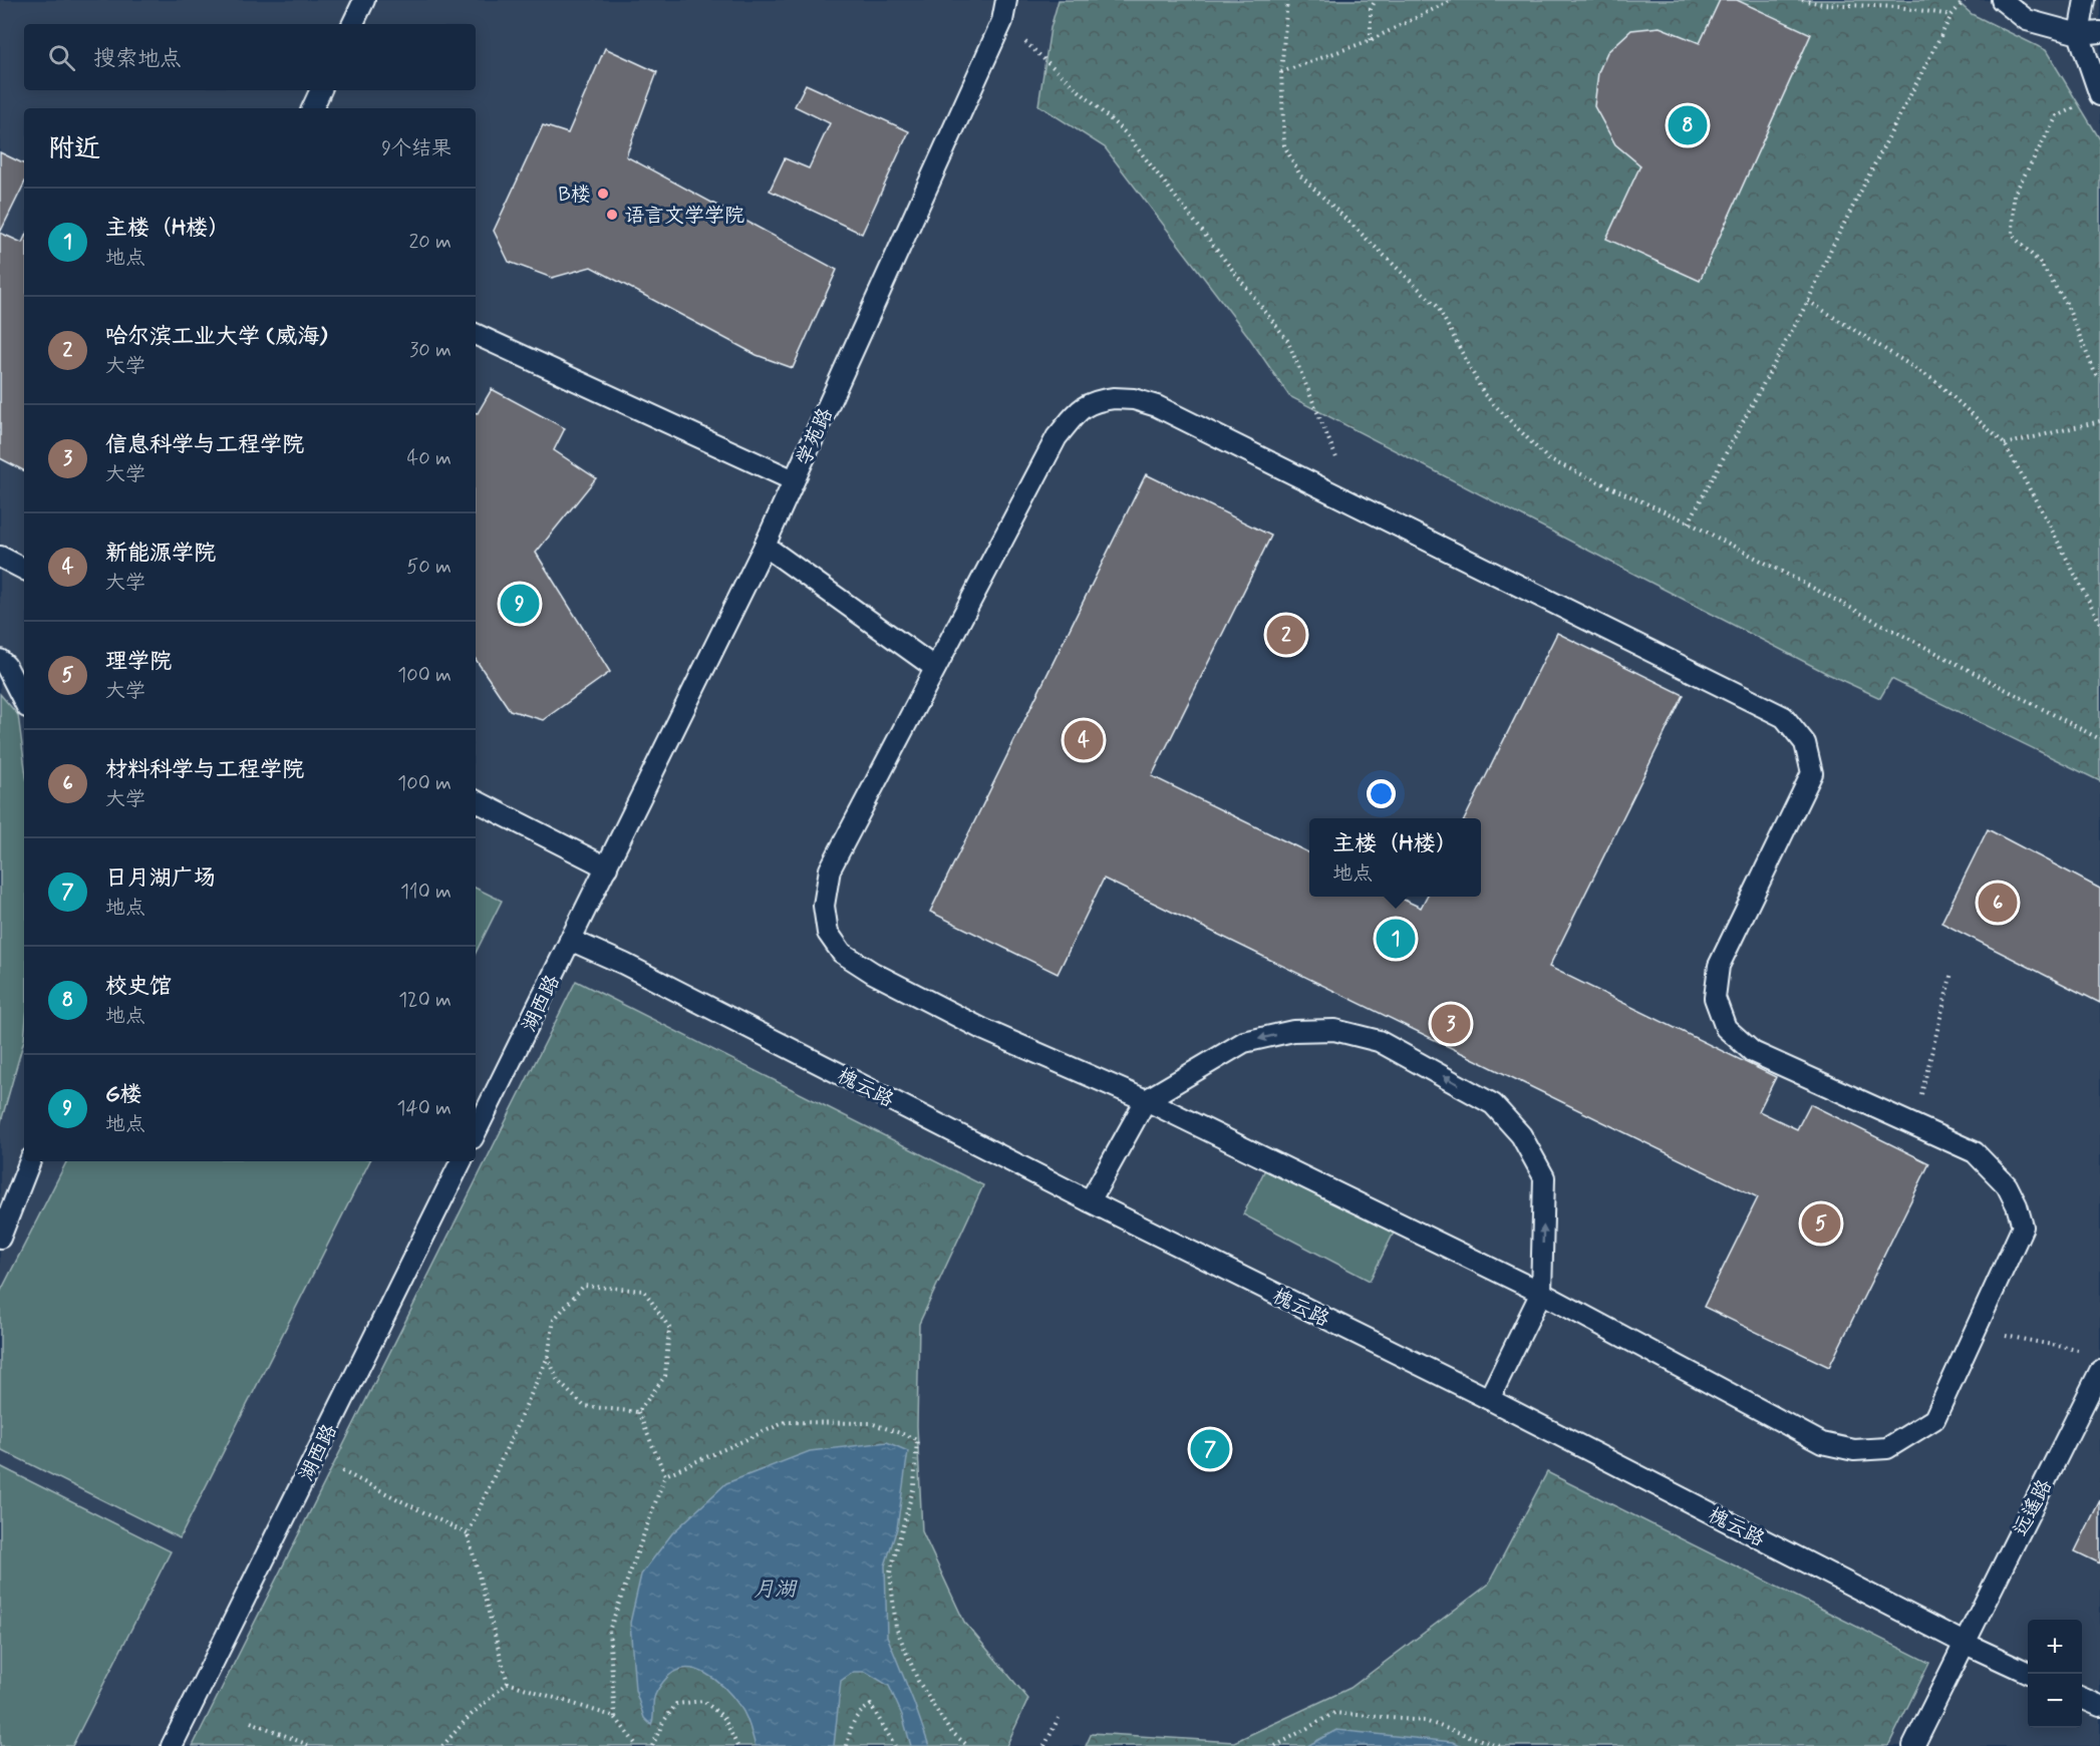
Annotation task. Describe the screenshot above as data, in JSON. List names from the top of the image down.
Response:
{
  "streets": {
    "lane": [
      "学苑路",
      "湖西路",
      "槐云路",
      "远遥路"
    ]
  },
  "crossings": [
    ["学苑路", "湖西路"],
    ["湖西路", "槐云路"],
    ["槐云路", "远遥路"]
  ],
  "water": ["月湖"],
  "places": ["B楼", "语言文学学院"],
  "page": {
    "search": "搜索地点",
    "pins": [
      "8",
      "9",
      "2",
      "4",
      "6",
      "1",
      "3",
      "5",
      "7"
    ],
    "heading": ["附近", "9个结果"],
    "list": [
      {
        "mark": "1",
        "name": "主楼（H楼）",
        "note": "地点",
        "value": "20 m"
      },
      {
        "mark": "2",
        "name": "哈尔滨工业大学 (威海)",
        "note": "大学",
        "value": "30 m"
      },
      {
        "mark": "3",
        "name": "信息科学与工程学院",
        "note": "大学",
        "value": "40 m"
      },
      {
        "mark": "4",
        "name": "新能源学院",
        "note": "大学",
        "value": "50 m"
      },
      {
        "mark": "5",
        "name": "理学院",
        "note": "大学",
        "value": "100 m"
      },
      {
        "mark": "6",
        "name": "材料科学与工程学院",
        "note": "大学",
        "value": "100 m"
      },
      {
        "mark": "7",
        "name": "日月湖广场",
        "note": "地点",
        "value": "110 m"
      },
      {
        "mark": "8",
        "name": "校史馆",
        "note": "地点",
        "value": "120 m"
      },
      {
        "mark": "9",
        "name": "G楼",
        "note": "地点",
        "value": "140 m"
      }
    ],
    "popup": ["主楼（H楼）", "地点"],
    "map_buttons": ["+", "−"]
  }
}
